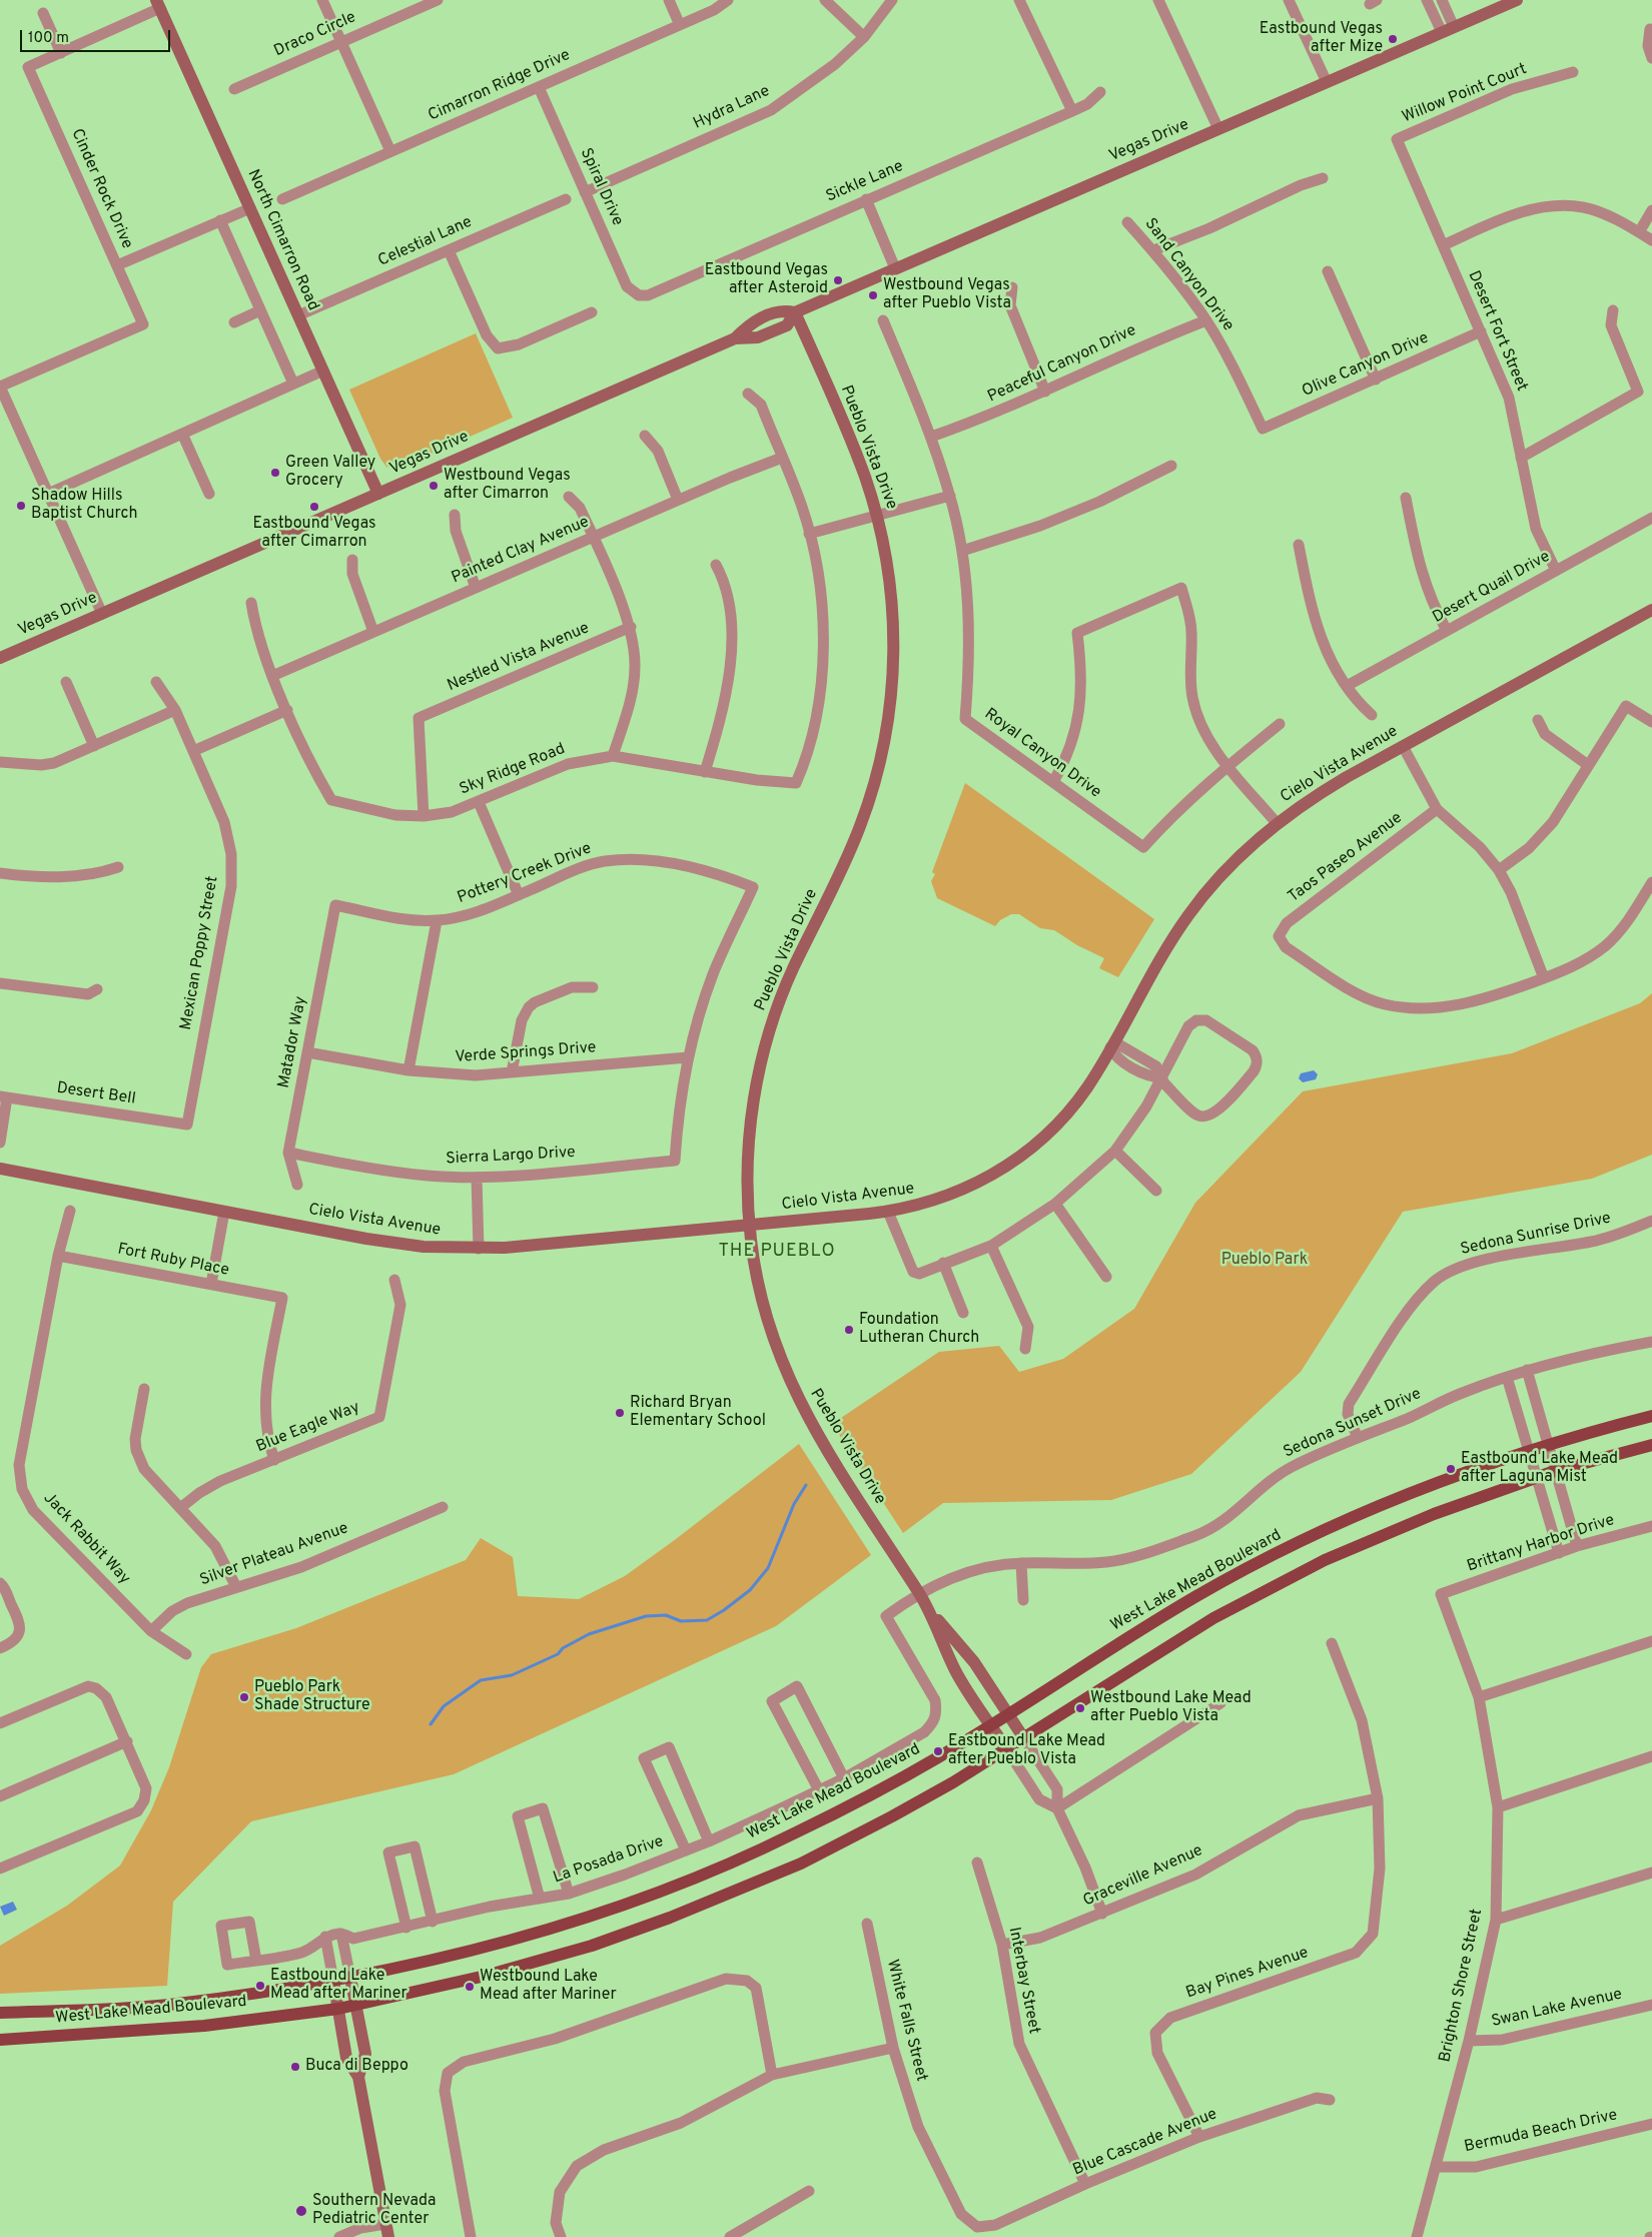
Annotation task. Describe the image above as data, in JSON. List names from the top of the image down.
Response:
{
  "streets": {
    "main road": ["West Lake Mead Boulevard"],
    "street": [
      "Draco Circle",
      "Cimarron Ridge Drive",
      "Willow Point Court",
      "Hydra Lane",
      "Vegas Drive",
      "Sickle Lane",
      "Spiral Drive",
      "Cinder Rock Drive",
      "North Cimarron Road",
      "Celestial Lane",
      "Sand Canyon Drive",
      "Desert Fort Street",
      "Peaceful Canyon Drive",
      "Olive Canyon Drive",
      "Pueblo Vista Drive",
      "Painted Clay Avenue",
      "Desert Quail Drive",
      "Nestled Vista Avenue",
      "Royal Canyon Drive",
      "Cielo Vista Avenue",
      "Sky Ridge Road",
      "Taos Paseo Avenue",
      "Pottery Creek Drive",
      "Mexican Poppy Street",
      "Matador Way",
      "Verde Springs Drive",
      "Desert Bell",
      "Sierra Largo Drive",
      "Sedona Sunrise Drive",
      "Fort Ruby Place",
      "Sedona Sunset Drive",
      "Blue Eagle Way",
      "Jack Rabbit Way",
      "Brittany Harbor Drive",
      "Silver Plateau Avenue",
      "La Posada Drive",
      "Graceville Avenue",
      "Bay Pines Avenue",
      "Interbay Street",
      "Brighton Shore Street",
      "Swan Lake Avenue",
      "White Falls Street",
      "Bermuda Beach Drive",
      "Blue Cascade Avenue"
    ]
  },
  "crossings": [
    ["Cimarron Ridge Drive", "Spiral Drive"],
    ["Willow Point Court", "Desert Fort Street"],
    ["Hydra Lane", "Spiral Drive"],
    ["Vegas Drive", "North Cimarron Road"],
    ["Vegas Drive", "Pueblo Vista Drive"],
    ["Sickle Lane", "Spiral Drive"],
    ["North Cimarron Road", "Celestial Lane"],
    ["Sand Canyon Drive", "Peaceful Canyon Drive"],
    ["Sand Canyon Drive", "Olive Canyon Drive"],
    ["Desert Fort Street", "Olive Canyon Drive"],
    ["Desert Fort Street", "Desert Quail Drive"],
    ["Peaceful Canyon Drive", "Royal Canyon Drive"],
    ["Pueblo Vista Drive", "Cielo Vista Avenue"],
    ["Pueblo Vista Drive", "Sedona Sunset Drive"],
    ["Pueblo Vista Drive", "West Lake Mead Boulevard"],
    ["Pueblo Vista Drive", "Graceville Avenue"],
    ["Nestled Vista Avenue", "Sky Ridge Road"],
    ["Pottery Creek Drive", "Matador Way"],
    ["Pottery Creek Drive", "Verde Springs Drive"],
    ["Pottery Creek Drive", "Sierra Largo Drive"],
    ["Mexican Poppy Street", "Desert Bell"],
    ["Matador Way", "Verde Springs Drive"],
    ["Matador Way", "Sierra Largo Drive"],
    ["Verde Springs Drive", "Sierra Largo Drive"],
    ["Sedona Sunrise Drive", "Sedona Sunset Drive"],
    ["Fort Ruby Place", "Blue Eagle Way"],
    ["Fort Ruby Place", "Jack Rabbit Way"],
    ["Sedona Sunset Drive", "La Posada Drive"],
    ["Jack Rabbit Way", "Silver Plateau Avenue"],
    ["Brittany Harbor Drive", "Brighton Shore Street"],
    ["Graceville Avenue", "Bay Pines Avenue"],
    ["Graceville Avenue", "Interbay Street"],
    ["Bay Pines Avenue", "Blue Cascade Avenue"],
    ["Interbay Street", "Blue Cascade Avenue"],
    ["Brighton Shore Street", "Swan Lake Avenue"],
    ["Brighton Shore Street", "Bermuda Beach Drive"],
    ["White Falls Street", "Blue Cascade Avenue"]
  ],
  "districts": ["THE PUEBLO"],
  "parks": ["Pueblo Park"],
  "places": [
    "Eastbound Vegas after Mize",
    "Eastbound Vegas after Asteroid",
    "Westbound Vegas after Pueblo Vista",
    "Green Valley Grocery",
    "Westbound Vegas after Cimarron",
    "Shadow Hills Baptist Church",
    "Eastbound Vegas after Cimarron",
    "Foundation Lutheran Church",
    "Richard Bryan Elementary School",
    "Eastbound Lake Mead after Laguna Mist",
    "Pueblo Park Shade Structure",
    "Westbound Lake Mead after Pueblo Vista",
    "Eastbound Lake Mead after Pueblo Vista",
    "Eastbound Lake Mead after Mariner",
    "Westbound Lake Mead after Mariner",
    "Buca di Beppo",
    "Southern Nevada Pediatric Center"
  ],
  "scale_bar": "100 m"
}
